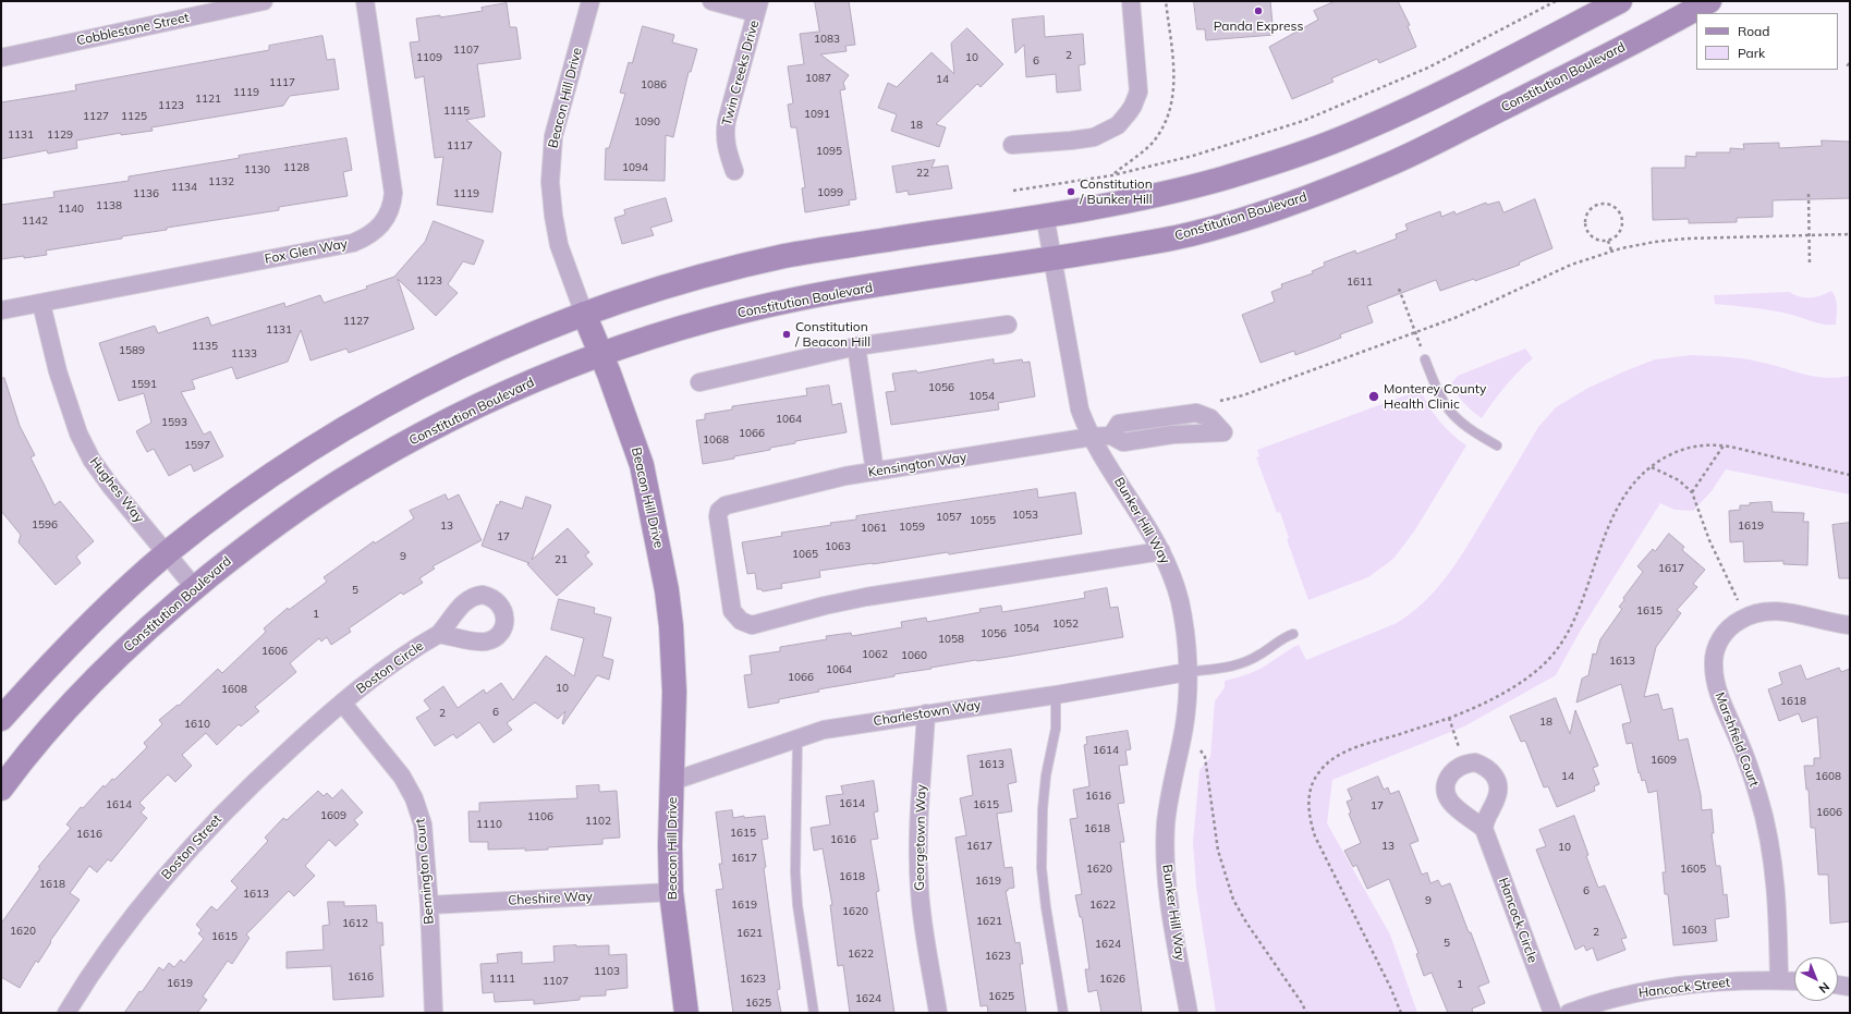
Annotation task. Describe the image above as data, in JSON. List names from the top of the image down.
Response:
{
  "streets": {
    "main road": ["Constitution Boulevard", "Beacon Hill Drive"],
    "street": [
      "Cobblestone Street",
      "Twin Creeks Drive",
      "Fox Glen Way",
      "Kensington Way",
      "Hughes Way",
      "Bunker Hill Way",
      "Boston Circle",
      "Charlestown Way",
      "Marshfield Court",
      "Georgetown Way",
      "Boston Street",
      "Bennington Court",
      "Cheshire Way",
      "Hancock Circle",
      "Hancock Street"
    ]
  },
  "crossings": [
    ["Constitution Boulevard", "Beacon Hill Drive"],
    ["Constitution Boulevard", "Hughes Way"],
    ["Constitution Boulevard", "Bunker Hill Way"],
    ["Beacon Hill Drive", "Charlestown Way"],
    ["Beacon Hill Drive", "Cheshire Way"],
    ["Fox Glen Way", "Hughes Way"],
    ["Kensington Way", "Bunker Hill Way"],
    ["Bunker Hill Way", "Charlestown Way"],
    ["Boston Circle", "Boston Street"],
    ["Boston Circle", "Bennington Court"],
    ["Charlestown Way", "Georgetown Way"],
    ["Marshfield Court", "Hancock Street"],
    ["Boston Street", "Bennington Court"],
    ["Bennington Court", "Cheshire Way"]
  ],
  "places": [
    "Panda Express",
    "Constitution / Bunker Hill",
    "Constitution / Beacon Hill",
    "Monterey County Health Clinic"
  ],
  "house_numbers": [
    "1083",
    "1107",
    "2",
    "1109",
    "10",
    "6",
    "1087",
    "14",
    "1117",
    "1086",
    "1119",
    "1121",
    "1123",
    "1115",
    "1091",
    "1127",
    "1125",
    "1090",
    "18",
    "1131",
    "1129",
    "1117",
    "1095",
    "1128",
    "1094",
    "1130",
    "22",
    "1132",
    "1134",
    "1099",
    "1136",
    "1119",
    "1138",
    "1140",
    "1142",
    "1123",
    "1611",
    "1127",
    "1131",
    "1135",
    "1589",
    "1133",
    "1591",
    "1056",
    "1054",
    "1064",
    "1593",
    "1066",
    "1068",
    "1597",
    "1053",
    "1057",
    "1055",
    "1596",
    "13",
    "1619",
    "1059",
    "1061",
    "17",
    "1063",
    "1065",
    "9",
    "21",
    "1617",
    "5",
    "1615",
    "1",
    "1052",
    "1054",
    "1056",
    "1058",
    "1606",
    "1062",
    "1060",
    "1613",
    "1064",
    "1066",
    "10",
    "1608",
    "1618",
    "6",
    "2",
    "18",
    "1610",
    "1614",
    "1609",
    "1613",
    "14",
    "1608",
    "1616",
    "1614",
    "1614",
    "1615",
    "17",
    "1606",
    "1609",
    "1106",
    "1102",
    "1110",
    "1618",
    "1615",
    "1616",
    "1616",
    "1617",
    "13",
    "10",
    "1617",
    "1620",
    "1605",
    "1618",
    "1619",
    "1618",
    "6",
    "1613",
    "9",
    "1619",
    "1622",
    "1620",
    "1621",
    "1612",
    "1603",
    "1620",
    "2",
    "1621",
    "1615",
    "5",
    "1624",
    "1622",
    "1623",
    "1103",
    "1616",
    "1111",
    "1623",
    "1626",
    "1107",
    "1619",
    "1",
    "1625",
    "1624",
    "1625"
  ],
  "legend": ["Road", "Park"],
  "north": "bottom right"
}
